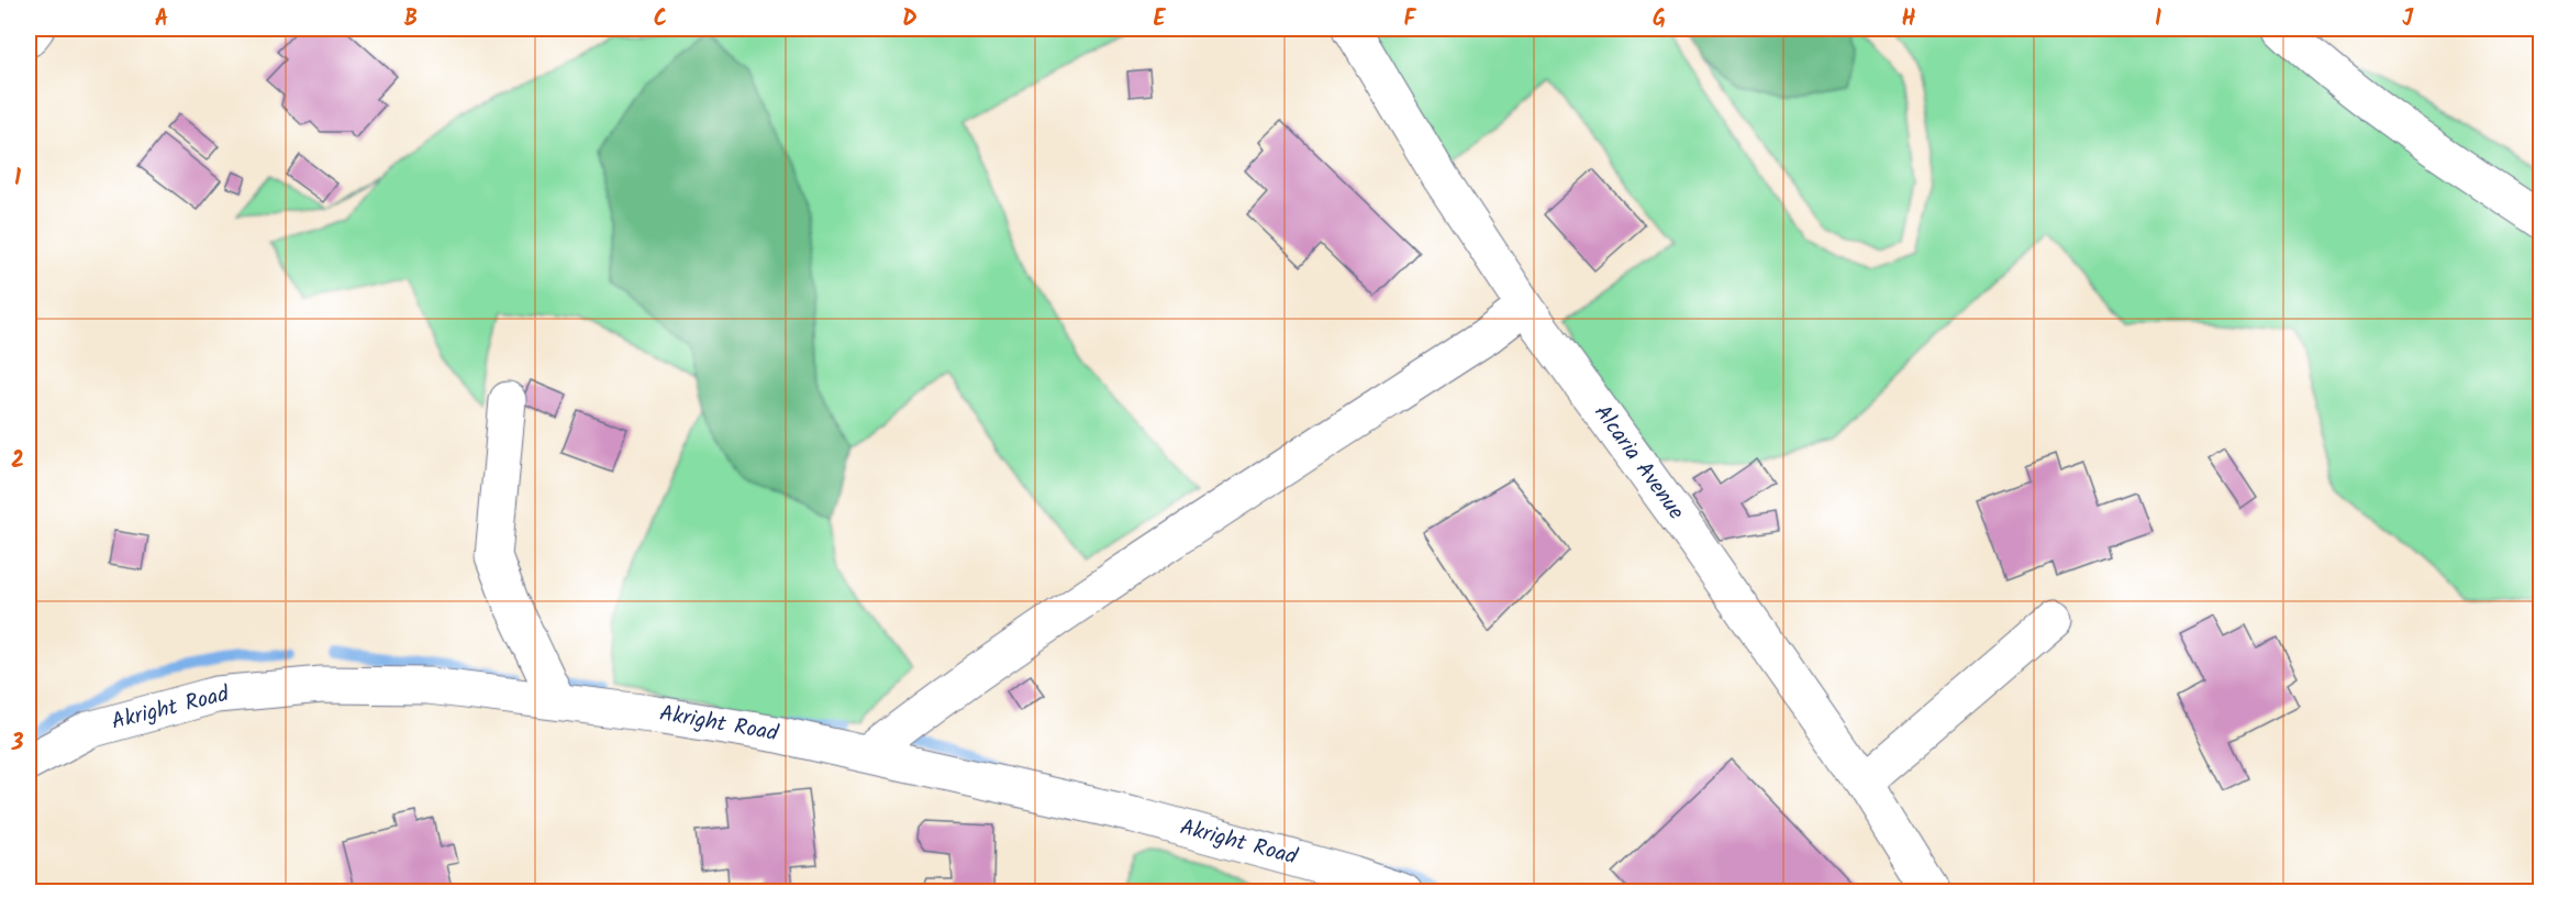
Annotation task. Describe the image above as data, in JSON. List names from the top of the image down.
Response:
{
  "streets": {
    "street": ["Alcaria Avenue", "Akright Road"]
  },
  "grid": {
    "columns": [
      "A",
      "B",
      "C",
      "D",
      "E",
      "F",
      "G",
      "H",
      "I",
      "J"
    ],
    "rows": ["1", "2", "3"]
  }
}
